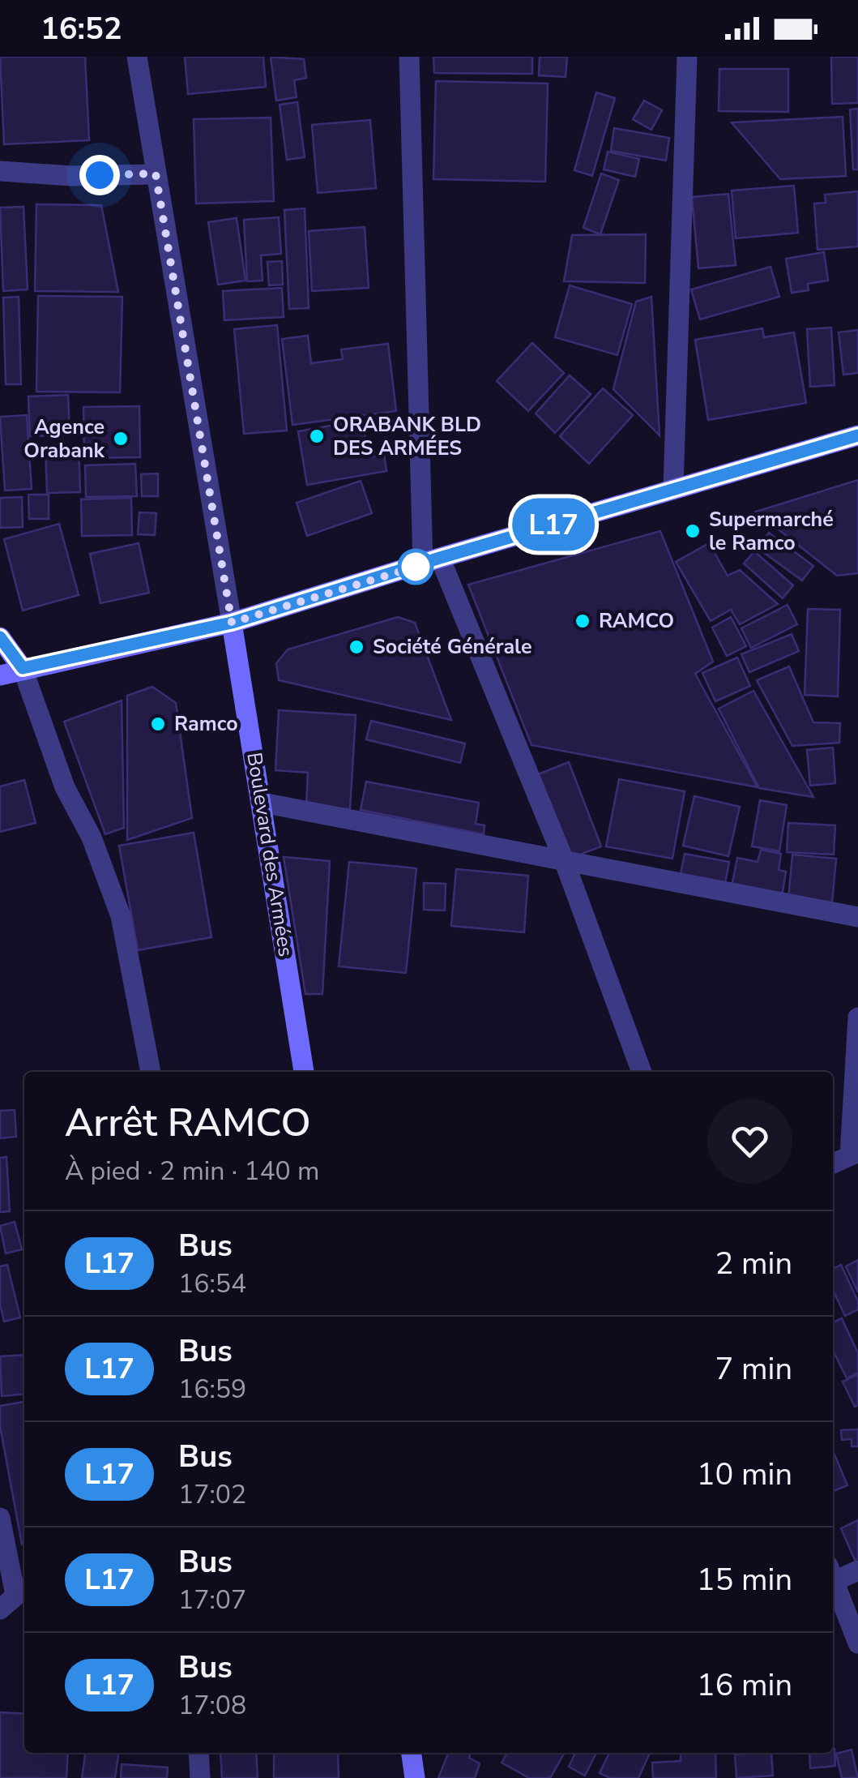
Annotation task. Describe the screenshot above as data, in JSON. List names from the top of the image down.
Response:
{
  "streets": {
    "main road": ["Boulevard des Armées"]
  },
  "places": [
    "ORABANK BLD DES ARMÉES",
    "Agence Orabank",
    "Supermarché le Ramco",
    "RAMCO",
    "Société Générale",
    "Ramco"
  ],
  "lines": ["bus line L17"],
  "page": {
    "status": "16:52",
    "on_map": "L17",
    "heading": ["Arrêt RAMCO", "À pied · 2 min · 140 m"],
    "list": [
      {
        "mark": "L17",
        "name": "Bus",
        "note": "16:54",
        "value": "2 min"
      },
      {
        "mark": "L17",
        "name": "Bus",
        "note": "16:59",
        "value": "7 min"
      },
      {
        "mark": "L17",
        "name": "Bus",
        "note": "17:02",
        "value": "10 min"
      },
      {
        "mark": "L17",
        "name": "Bus",
        "note": "17:07",
        "value": "15 min"
      },
      {
        "mark": "L17",
        "name": "Bus",
        "note": "17:08",
        "value": "16 min"
      }
    ]
  }
}
